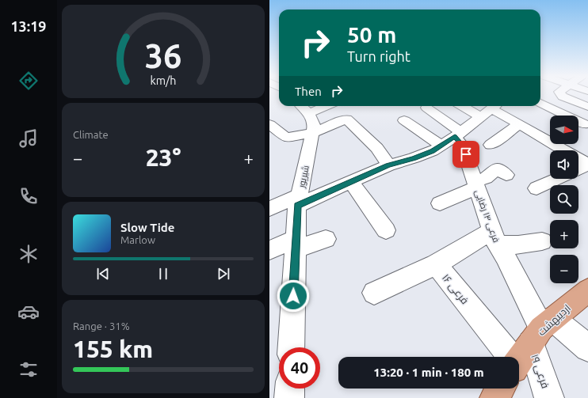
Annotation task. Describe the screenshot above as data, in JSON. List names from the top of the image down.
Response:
{
  "streets": {
    "main road": ["اردیبهشت"],
    "street": [
      "شیرپور",
      "فرعی ۱۴ رضایی",
      "فرعی ۱۶",
      "فرعی ۱۹"
    ]
  },
  "crossings": [
    ["فرعی ۱۴ رضایی", "فرعی ۱۶"],
    ["فرعی ۱۴ رضایی", "اردیبهشت"],
    ["فرعی ۱۴ رضایی", "فرعی ۱۹"],
    ["فرعی ۱۶", "اردیبهشت"],
    ["فرعی ۱۶", "فرعی ۱۹"],
    ["اردیبهشت", "فرعی ۱۹"]
  ],
  "north": "right",
  "page": {
    "tabs": "13:19",
    "turn": ["50 m", "Turn right"],
    "then": "Then",
    "tile": [
      "Climate",
      ["Range · 31%", "155 km"]
    ],
    "map_buttons": ["+", "−"],
    "heat": ["−", "23°", "+"],
    "song": ["Slow Tide", "Marlow"],
    "limit": "40",
    "trip": "13:20 · 1 min · 180 m",
    "gauge": ["36", "km/h"]
  }
}
